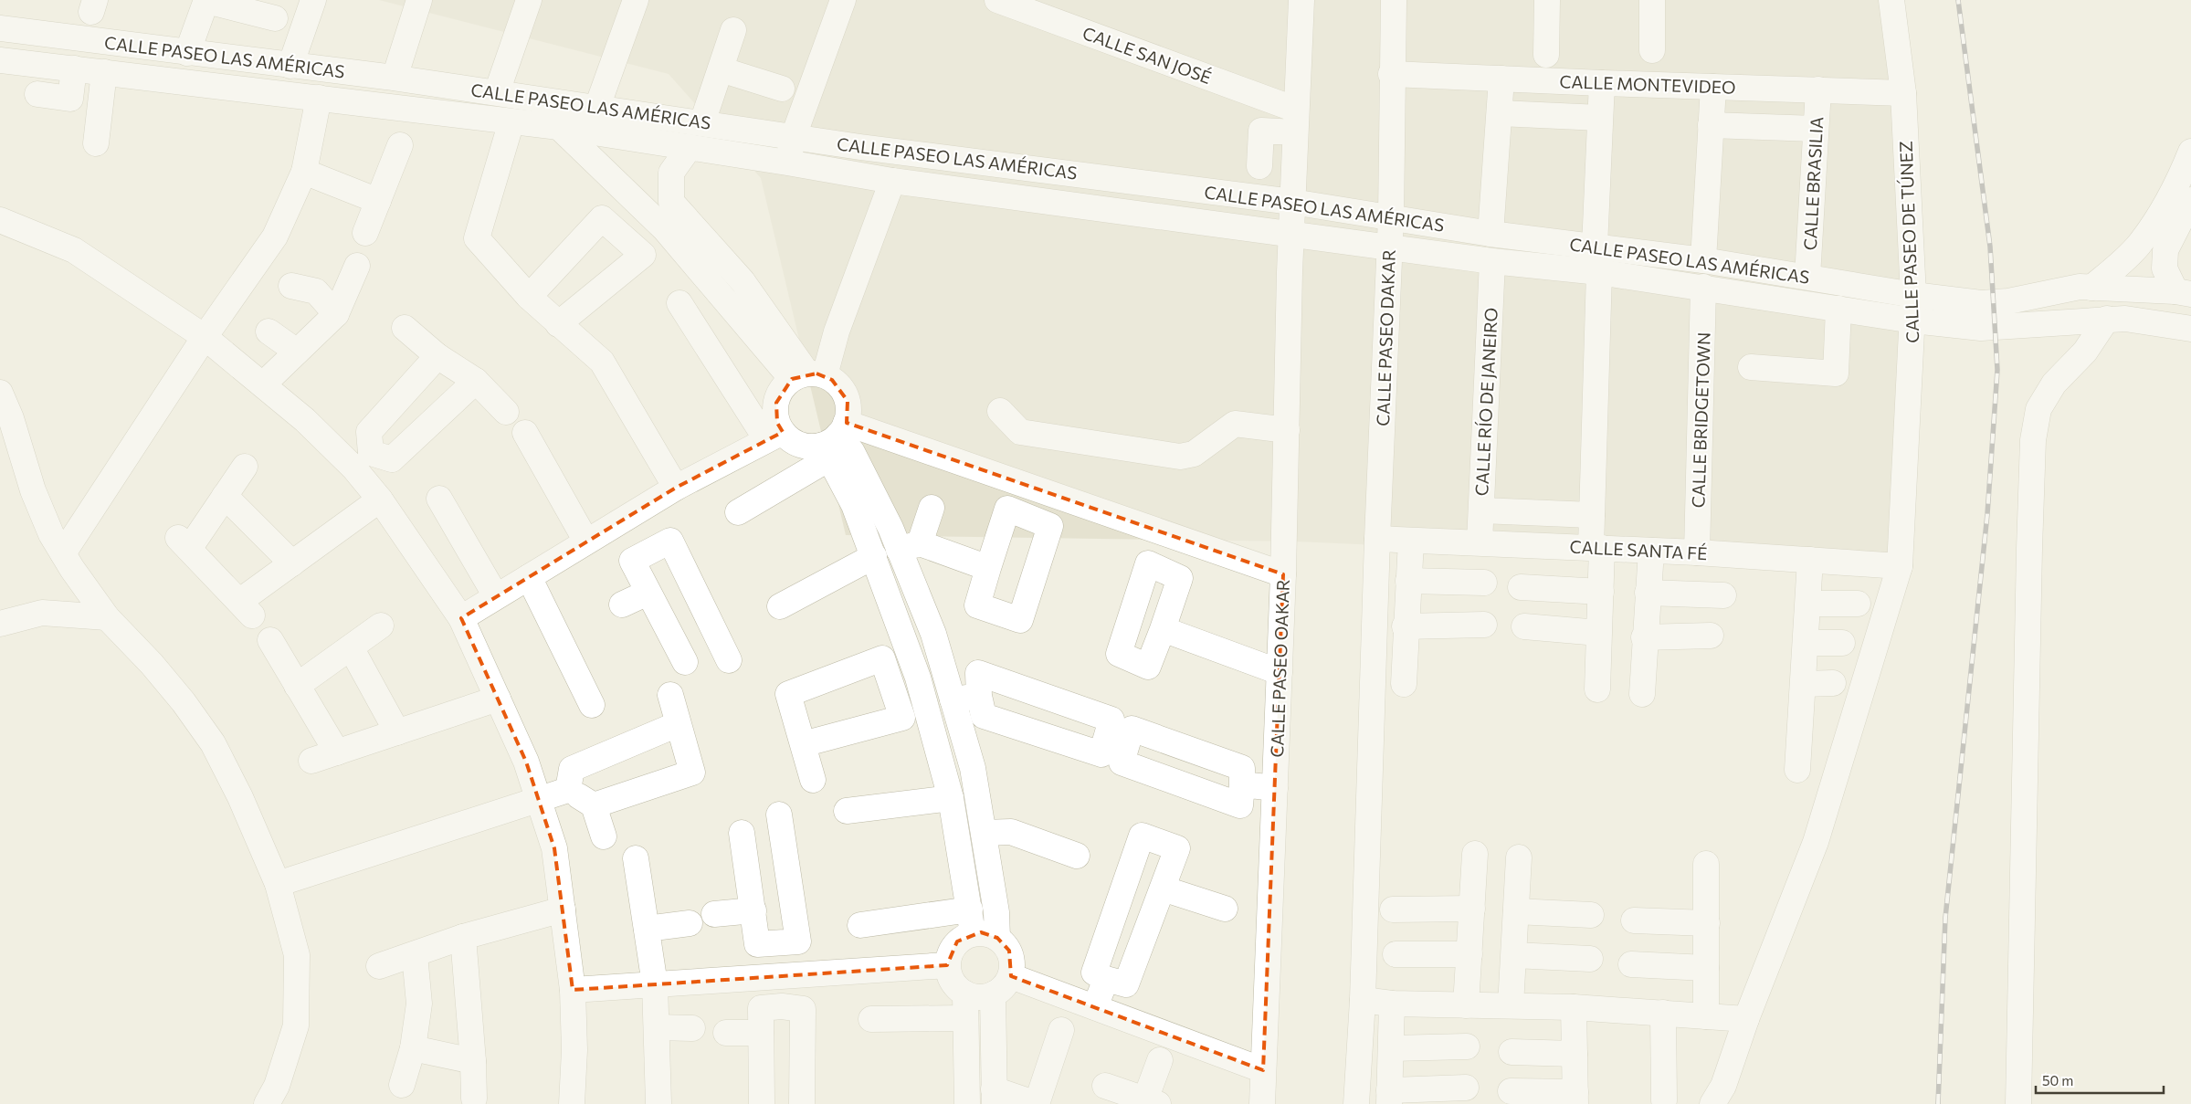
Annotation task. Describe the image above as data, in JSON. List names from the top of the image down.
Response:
{
  "streets": {
    "street": [
      "CALLE SAN JOSÉ",
      "CALLE PASEO LAS AMÉRICAS",
      "CALLE MONTEVIDEO",
      "CALLE BRASILIA",
      "CALLE PASEO DE TÚNEZ",
      "CALLE PASEO DAKAR",
      "CALLE RÍO DE JANEIRO",
      "CALLE BRIDGETOWN",
      "CALLE SANTA FÉ",
      "CALLE PASEO OAKAR"
    ]
  },
  "crossings": [
    ["CALLE PASEO LAS AMÉRICAS", "CALLE BRASILIA"],
    ["CALLE PASEO LAS AMÉRICAS", "CALLE PASEO DE TÚNEZ"],
    ["CALLE PASEO LAS AMÉRICAS", "CALLE PASEO DAKAR"],
    ["CALLE PASEO LAS AMÉRICAS", "CALLE RÍO DE JANEIRO"],
    ["CALLE PASEO LAS AMÉRICAS", "CALLE BRIDGETOWN"],
    ["CALLE PASEO LAS AMÉRICAS", "CALLE PASEO OAKAR"],
    ["CALLE MONTEVIDEO", "CALLE BRASILIA"],
    ["CALLE MONTEVIDEO", "CALLE PASEO DE TÚNEZ"],
    ["CALLE MONTEVIDEO", "CALLE PASEO DAKAR"],
    ["CALLE PASEO DE TÚNEZ", "CALLE SANTA FÉ"],
    ["CALLE PASEO DAKAR", "CALLE SANTA FÉ"],
    ["CALLE RÍO DE JANEIRO", "CALLE SANTA FÉ"],
    ["CALLE BRIDGETOWN", "CALLE SANTA FÉ"]
  ],
  "scale_bar": "50 m"
}
